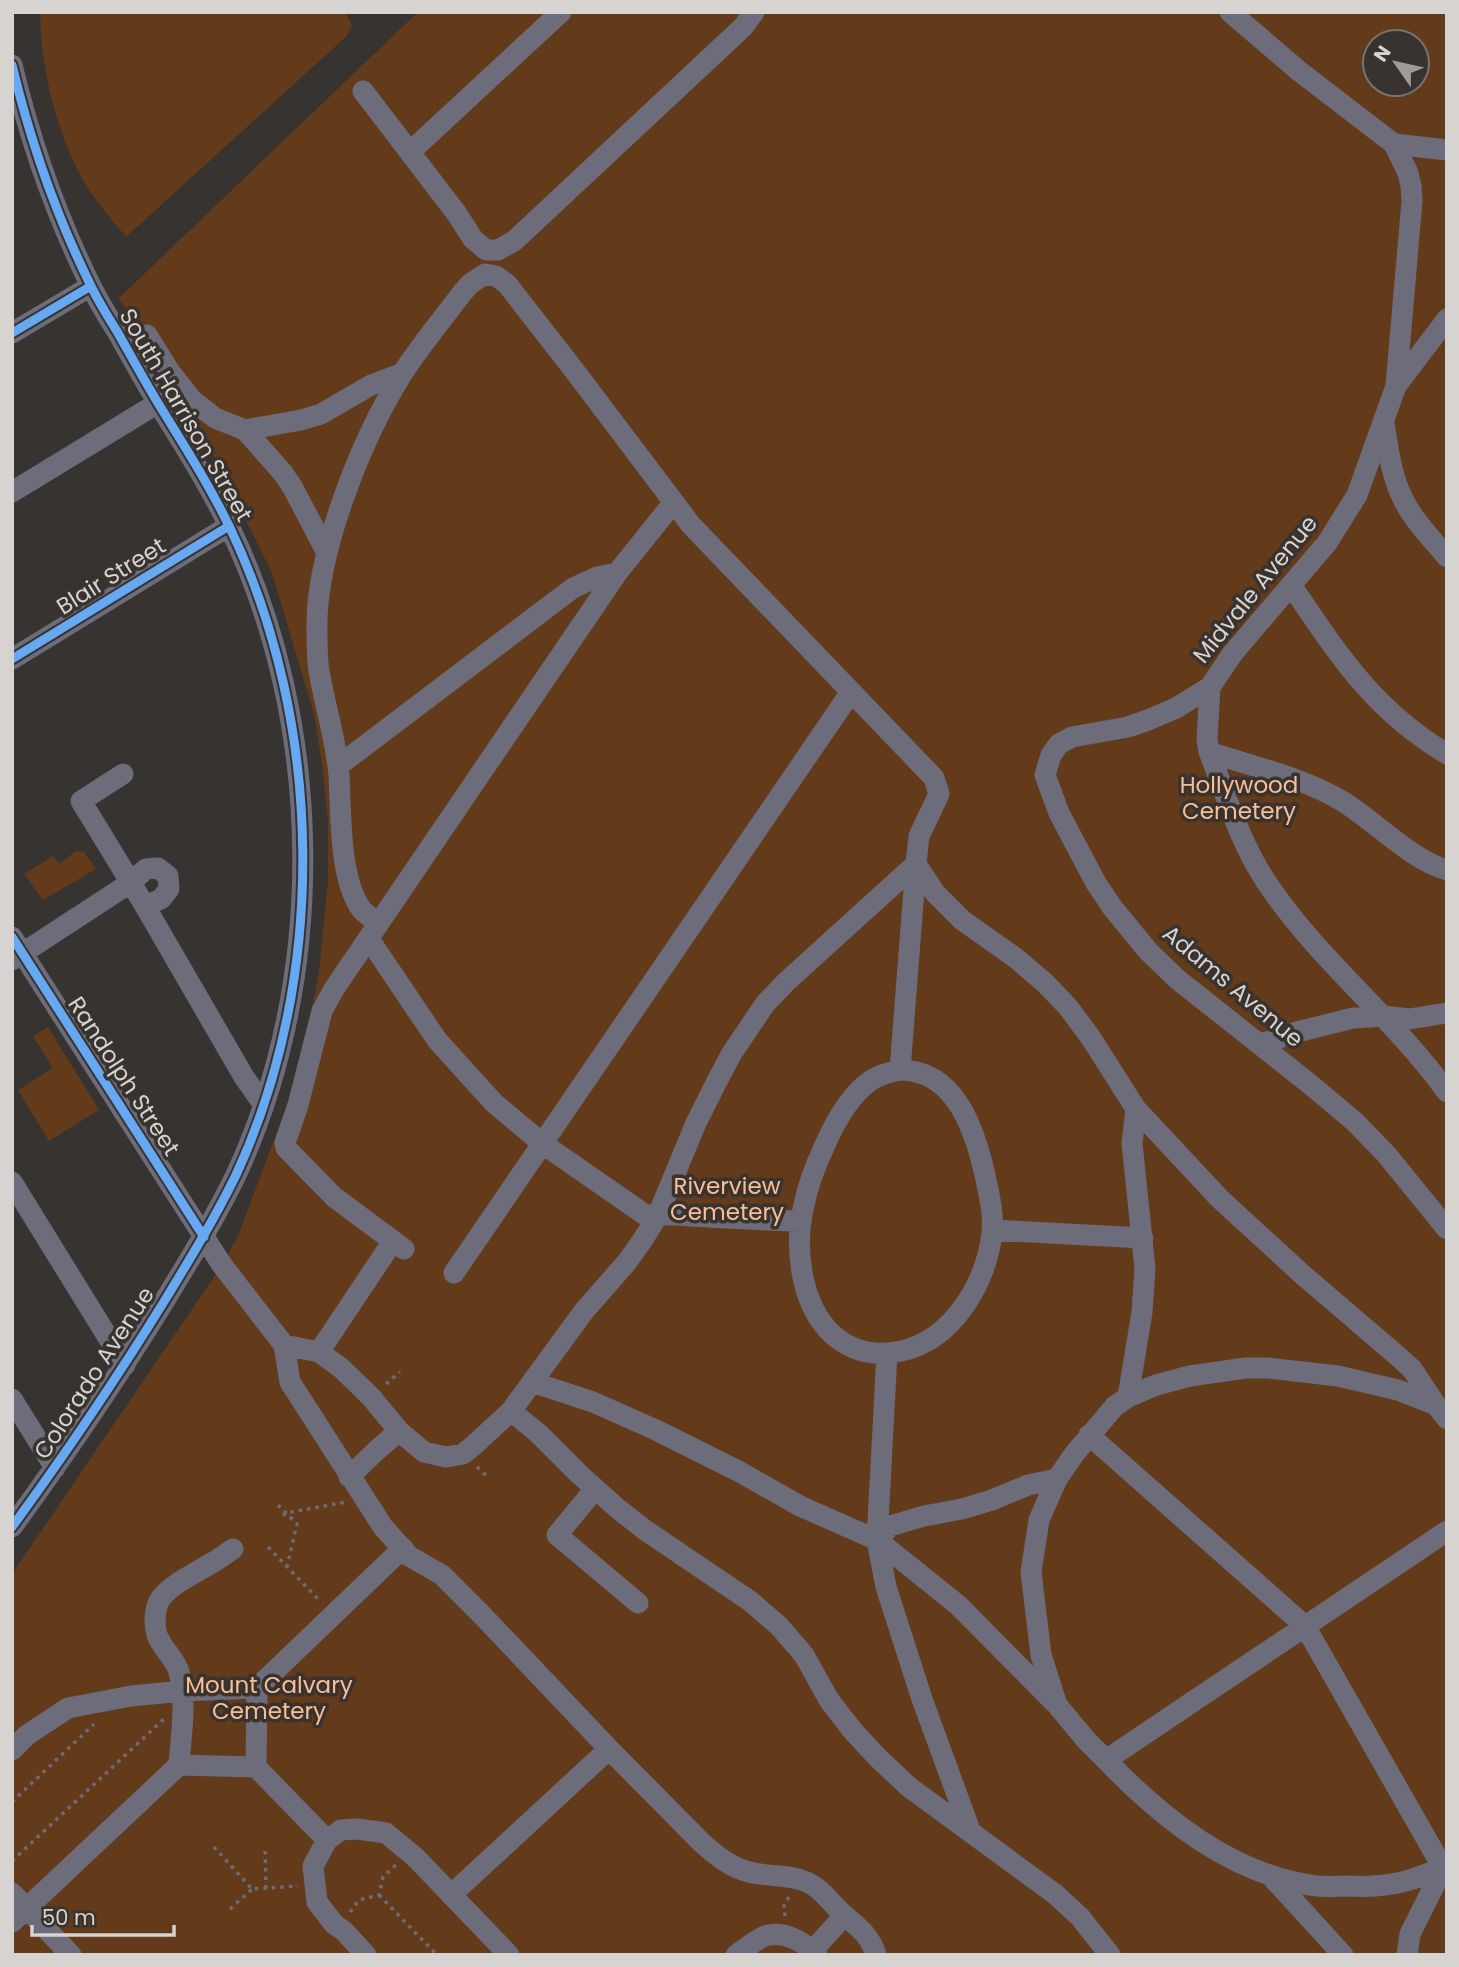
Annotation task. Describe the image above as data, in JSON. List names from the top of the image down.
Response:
{
  "streets": {
    "street": [
      "South Harrison Street",
      "Blair Street",
      "Midvale Avenue",
      "Adams Avenue",
      "Randolph Street",
      "Colorado Avenue"
    ]
  },
  "crossings": [
    ["South Harrison Street", "Blair Street"],
    ["South Harrison Street", "Randolph Street"],
    ["South Harrison Street", "Colorado Avenue"],
    ["Midvale Avenue", "Adams Avenue"],
    ["Randolph Street", "Colorado Avenue"]
  ],
  "parks": ["Hollywood Cemetery", "Riverview Cemetery", "Mount Calvary Cemetery"],
  "scale_bar": "50 m",
  "north": "top left"
}
